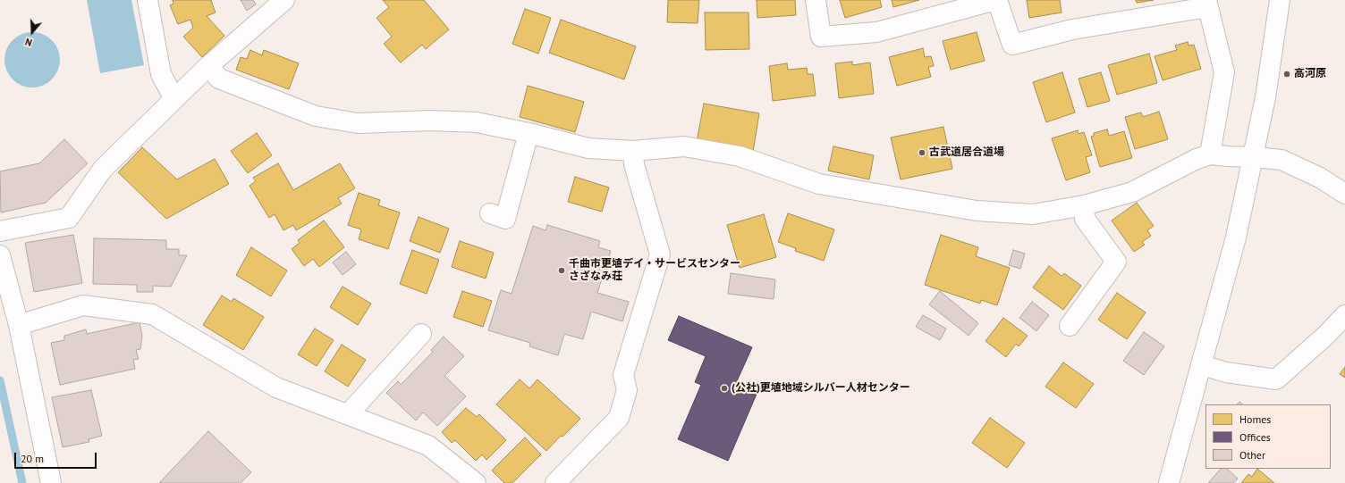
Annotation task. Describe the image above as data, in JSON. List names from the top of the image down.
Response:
{
  "places": [
    "高河原",
    "古武道居合道場",
    "千曲市更埴デイ・サービスセンター さざなみ荘",
    "(公社)更埴地域シルバー人材センター"
  ],
  "legend": ["Homes", "Offices", "Other"],
  "scale_bar": "20 m",
  "north": "bottom"
}
